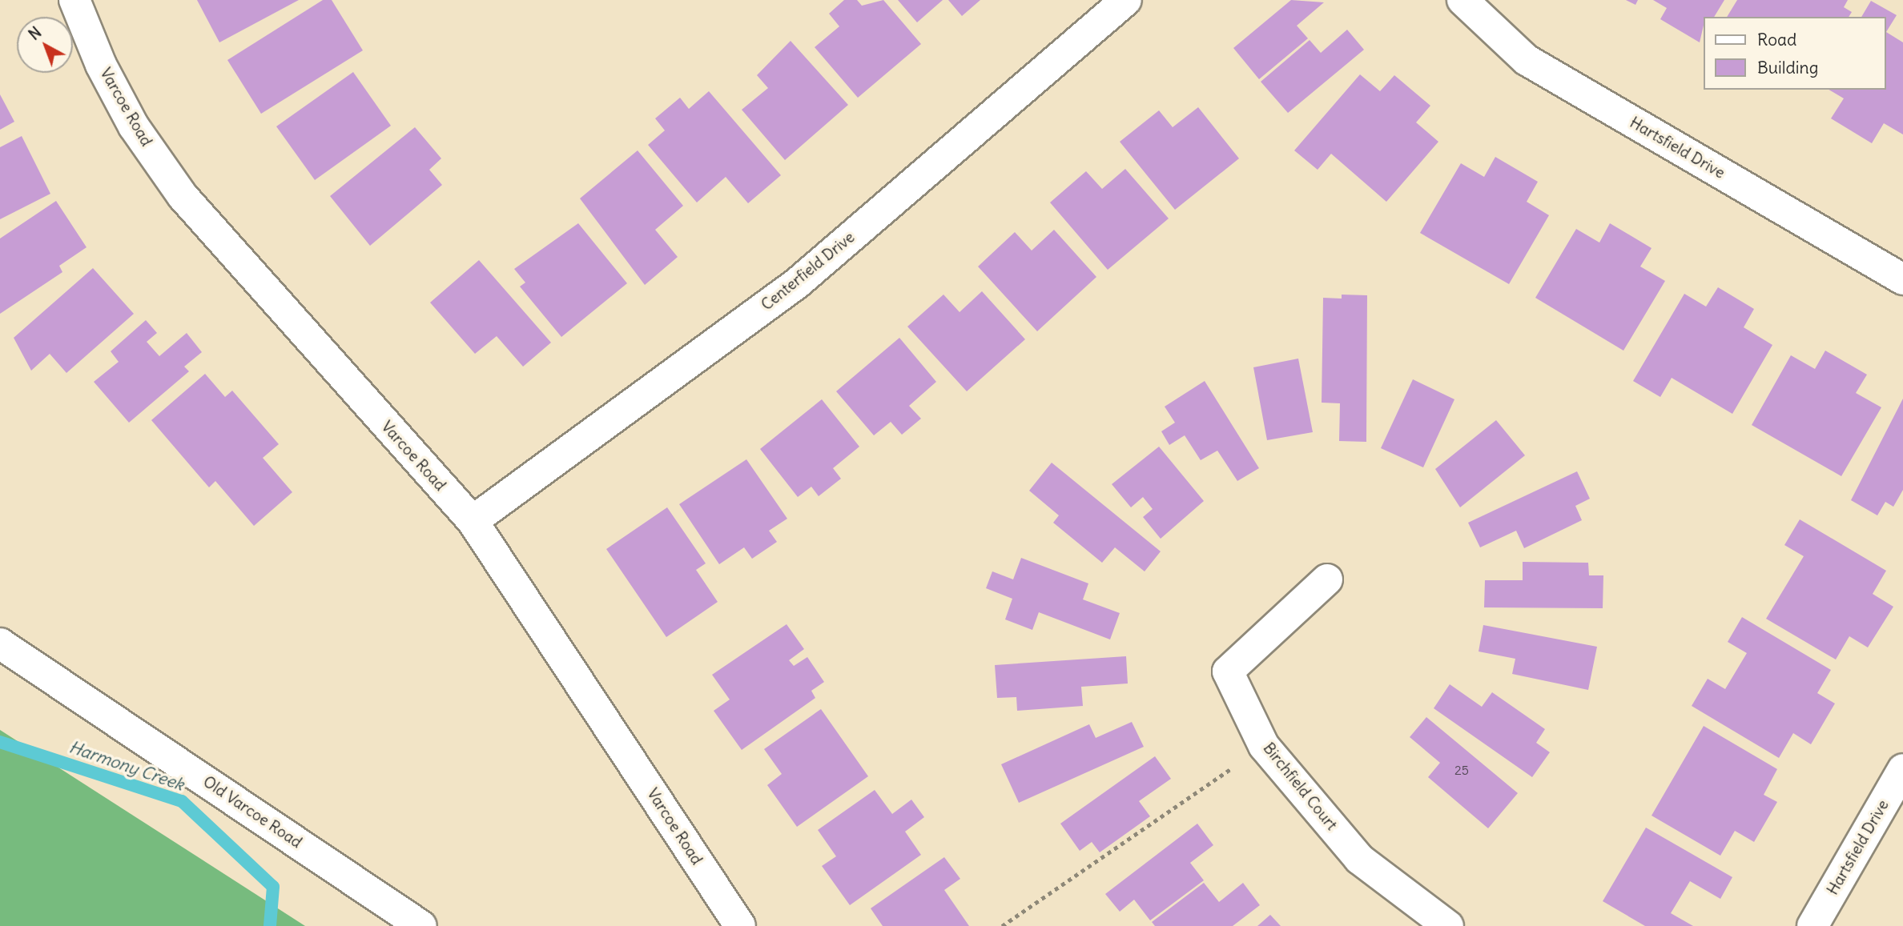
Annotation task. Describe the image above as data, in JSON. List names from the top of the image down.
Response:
{
  "streets": {
    "street": [
      "Varcoe Road",
      "Hartsfield Drive",
      "Centerfield Drive",
      "Birchfield Court",
      "Old Varcoe Road"
    ]
  },
  "crossings": [
    ["Varcoe Road", "Centerfield Drive"]
  ],
  "water": ["Harmony Creek"],
  "house_numbers": ["25"],
  "legend": ["Road", "Building"],
  "north": "top left"
}
